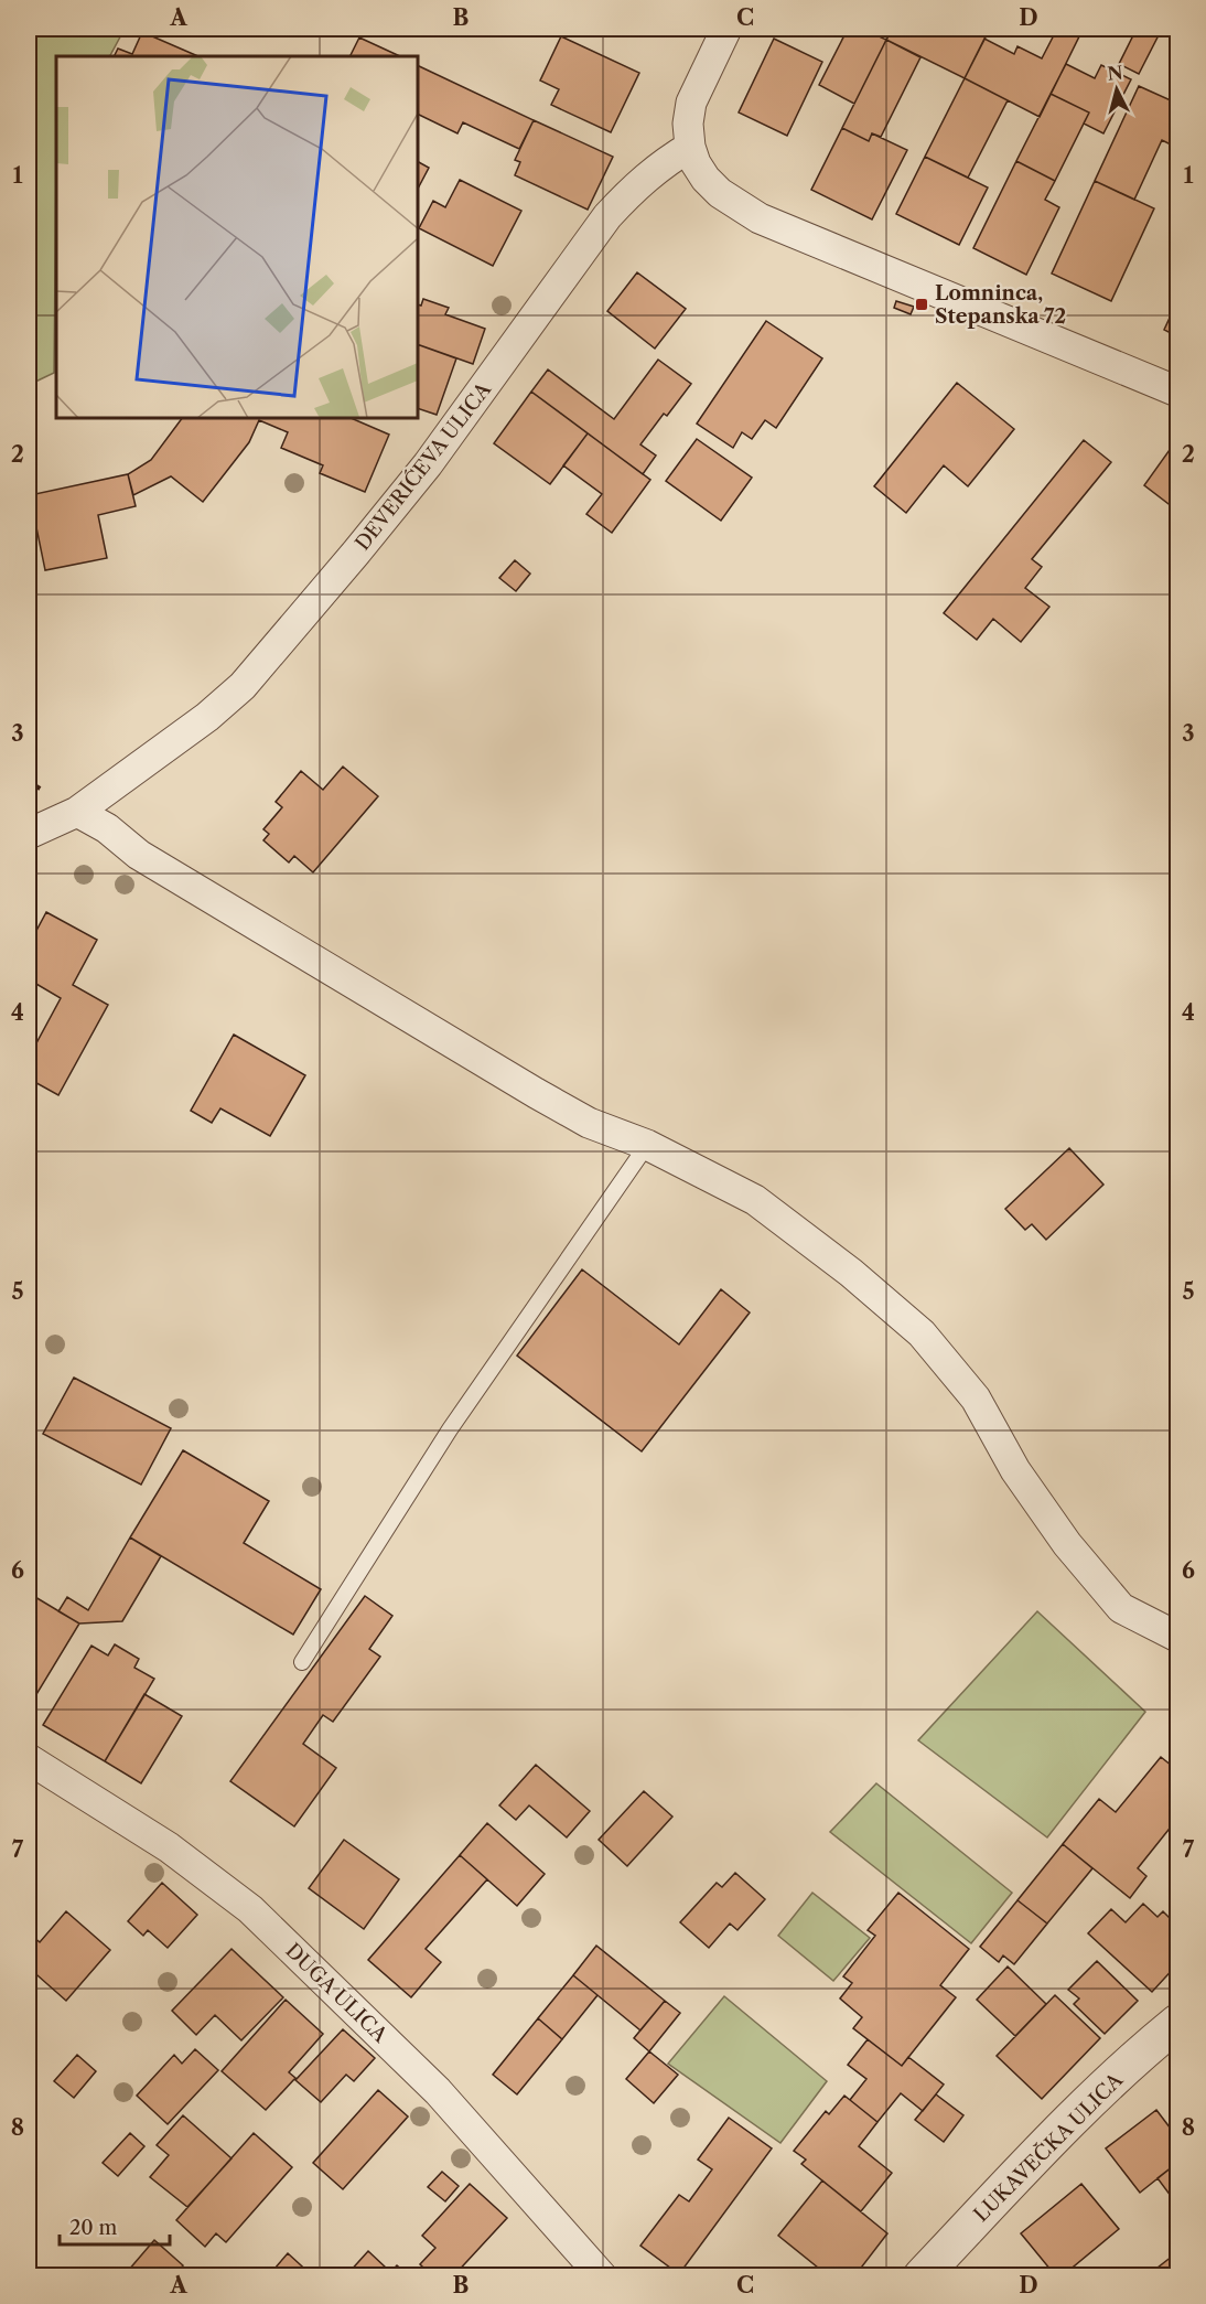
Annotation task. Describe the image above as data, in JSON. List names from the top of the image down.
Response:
{
  "streets": {
    "street": ["DEVERIĆEVA ULICA", "DUGA ULICA", "LUKAVEČKA ULICA"]
  },
  "places": {
    "transit": ["Lomninca, Stepanska 72"]
  },
  "scale_bar": "20 m",
  "north": "top",
  "grid": {
    "columns": [
      "A",
      "B",
      "C",
      "D"
    ],
    "rows": [
      "1",
      "2",
      "3",
      "4",
      "5",
      "6",
      "7",
      "8"
    ]
  }
}
